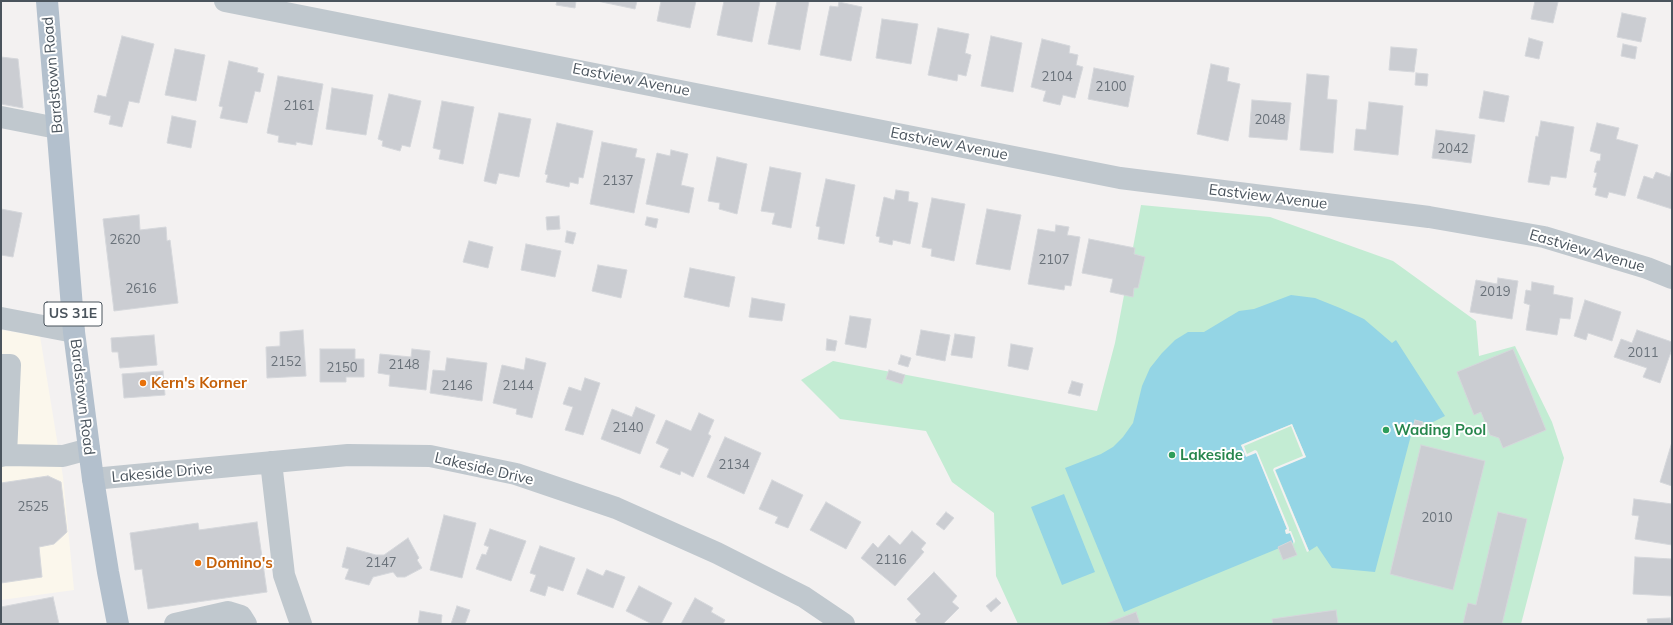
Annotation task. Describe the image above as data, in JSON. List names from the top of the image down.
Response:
{
  "streets": {
    "main road": ["Bardstown Road", "US 31E"],
    "street": ["Eastview Avenue", "Lakeside Drive"]
  },
  "crossings": [
    ["Bardstown Road", "Lakeside Drive"]
  ],
  "places": [
    "Kern's Korner",
    "Wading Pool",
    "Lakeside",
    "Domino's"
  ],
  "house_numbers": [
    "2104",
    "2100",
    "2161",
    "2048",
    "2042",
    "2137",
    "2620",
    "2107",
    "2616",
    "2019",
    "2011",
    "2152",
    "2148",
    "2150",
    "2146",
    "2144",
    "2140",
    "2134",
    "2525",
    "2010",
    "2116",
    "2147"
  ]
}
